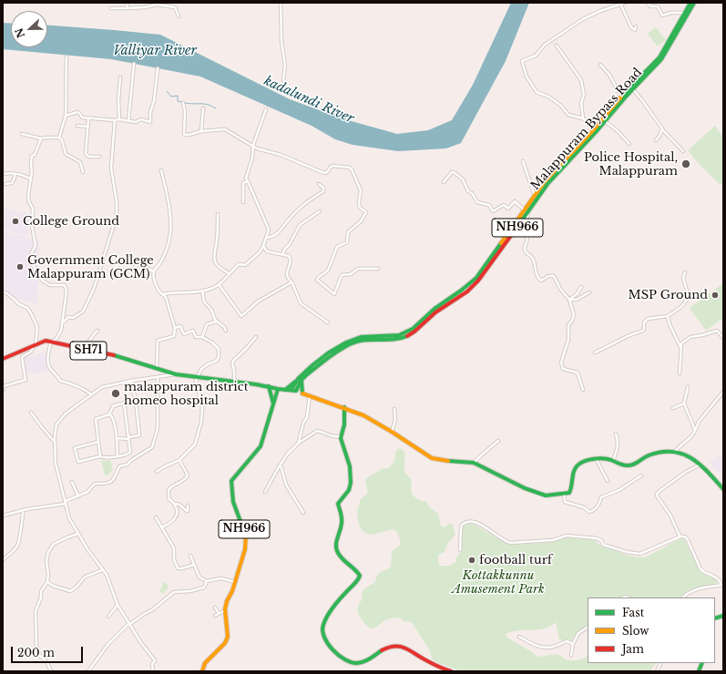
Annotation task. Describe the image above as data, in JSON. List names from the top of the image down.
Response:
{
  "streets": {
    "main road": ["Malappuram Bypass Road", "NH966", "SH71"]
  },
  "crossings": [
    ["NH966", "SH71"]
  ],
  "water": ["Valliyar River", "kadalundi River"],
  "parks": ["Kottakkunnu Amusement Park"],
  "places": [
    "Police Hospital, Malappuram",
    "College Ground",
    "Government College Malappuram (GCM)",
    "MSP Ground",
    "malappuram district homeo hospital",
    "football turf"
  ],
  "legend": ["Fast", "Slow", "Jam"],
  "scale_bar": "200 m",
  "north": "left"
}
